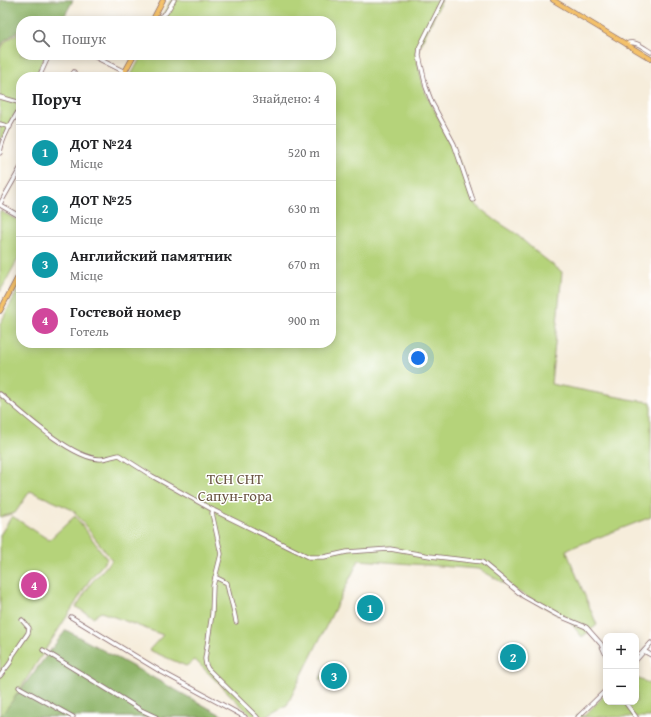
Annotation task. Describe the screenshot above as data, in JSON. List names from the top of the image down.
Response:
{
  "parks": ["ТСН СНТ Сапун-гора"],
  "page": {
    "search": "Пошук",
    "heading": ["Поруч", "Знайдено: 4"],
    "list": [
      {
        "mark": "1",
        "name": "ДОТ №24",
        "note": "Місце",
        "value": "520 m"
      },
      {
        "mark": "2",
        "name": "ДОТ №25",
        "note": "Місце",
        "value": "630 m"
      },
      {
        "mark": "3",
        "name": "Английский памятник",
        "note": "Місце",
        "value": "670 m"
      },
      {
        "mark": "4",
        "name": "Гостевой номер",
        "note": "Готель",
        "value": "900 m"
      }
    ],
    "pins": [
      "4",
      "1",
      "2",
      "3"
    ],
    "map_buttons": ["+", "−"]
  }
}
